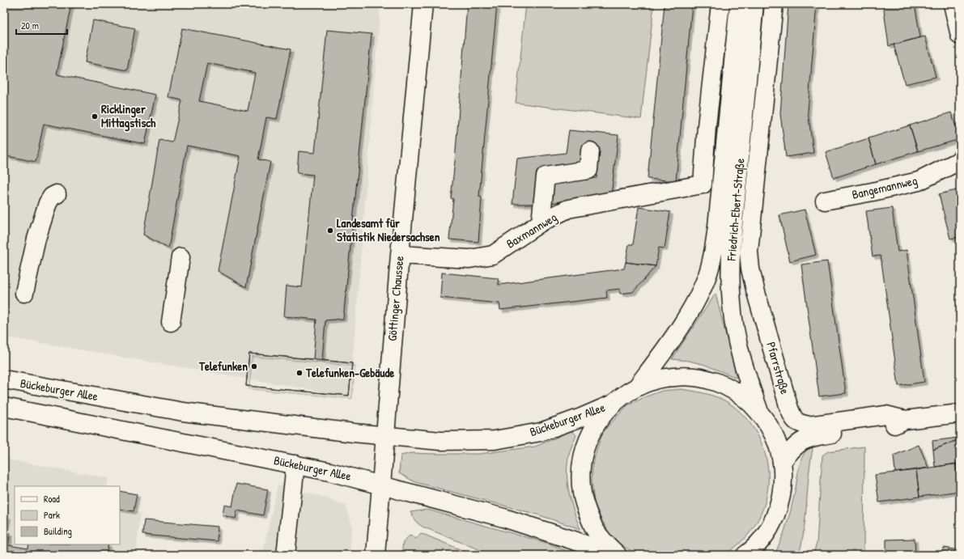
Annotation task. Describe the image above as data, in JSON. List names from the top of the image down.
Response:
{
  "streets": {
    "main road": [
      "Bangemannweg",
      "Friedrich-Ebert-Straße",
      "Baxmannweg",
      "Göttinger Chaussee",
      "Pfarrstraße",
      "Bückeburger Allee"
    ]
  },
  "crossings": [
    ["Friedrich-Ebert-Straße", "Baxmannweg"],
    ["Friedrich-Ebert-Straße", "Pfarrstraße"],
    ["Baxmannweg", "Göttinger Chaussee"],
    ["Göttinger Chaussee", "Bückeburger Allee"]
  ],
  "places": [
    "Ricklinger Mittagstisch",
    "Landesamt für Statistik Niedersachsen",
    "Telefunken",
    "Telefunken-Gebäude"
  ],
  "legend": ["Road", "Park", "Building"],
  "scale_bar": "20 m"
}
